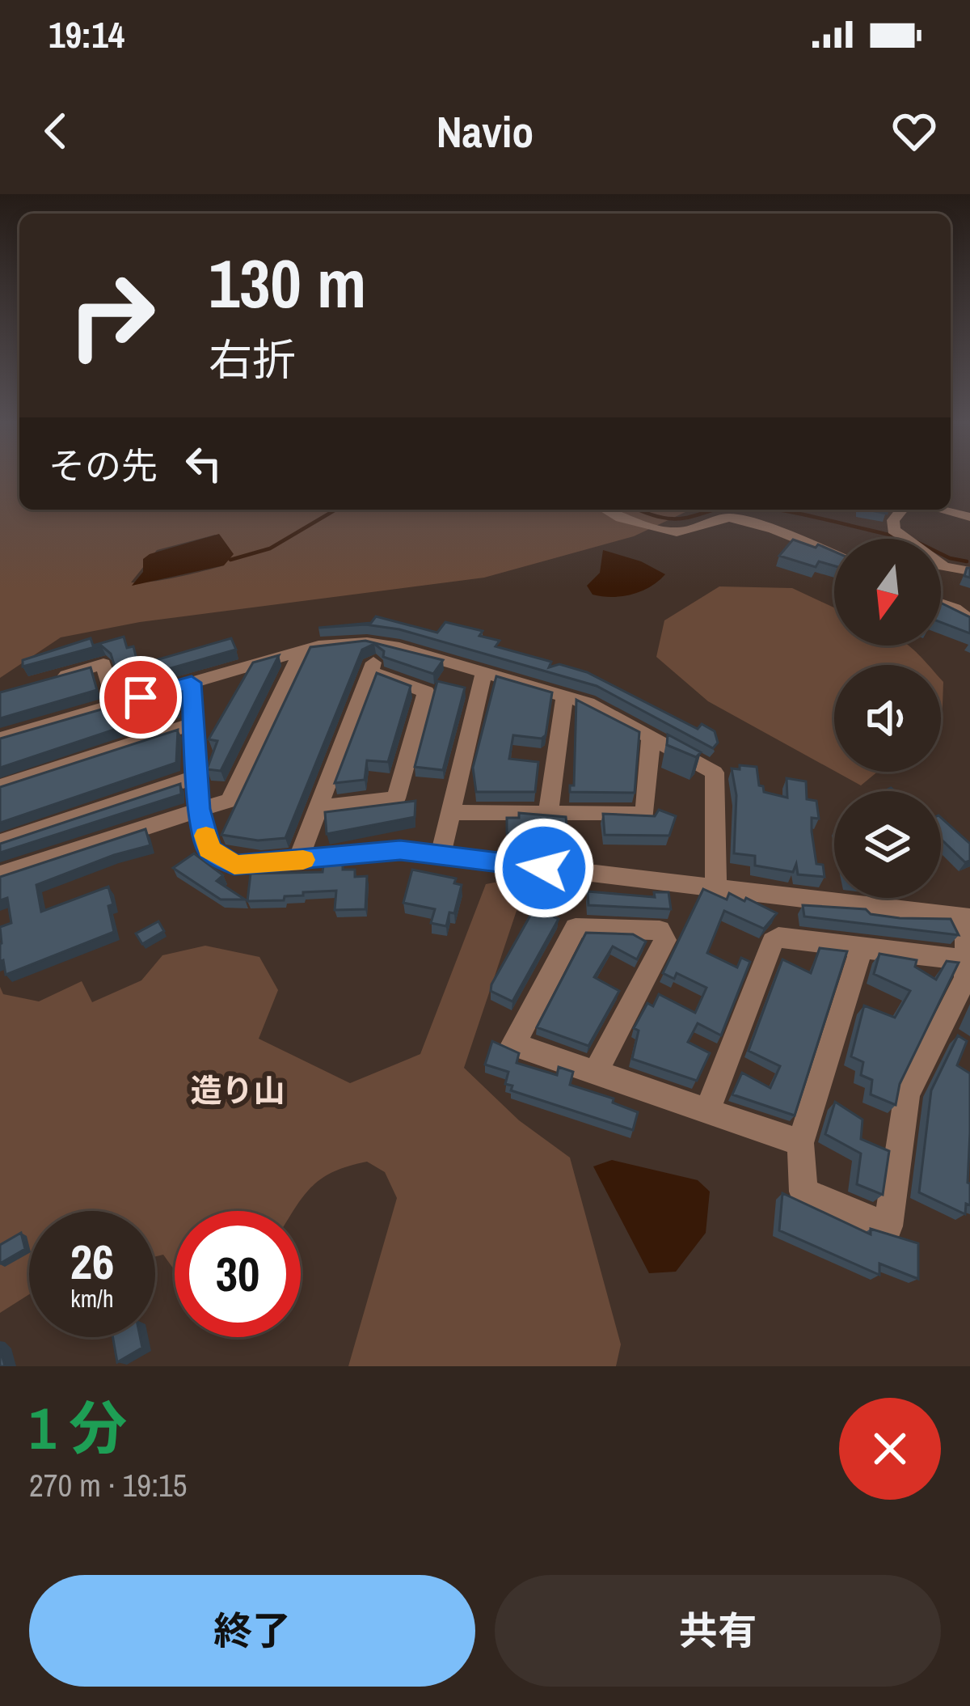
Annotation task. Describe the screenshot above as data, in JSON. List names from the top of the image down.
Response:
{
  "districts": ["造り山"],
  "north": "bottom",
  "page": {
    "status": "19:14",
    "header": "Navio",
    "turn": ["130 m", "右折"],
    "then": "その先",
    "speed": "26 km/h",
    "limit": "30",
    "heading": ["1 分", "270 m · 19:15"],
    "buttons": ["終了", "共有"]
  }
}
